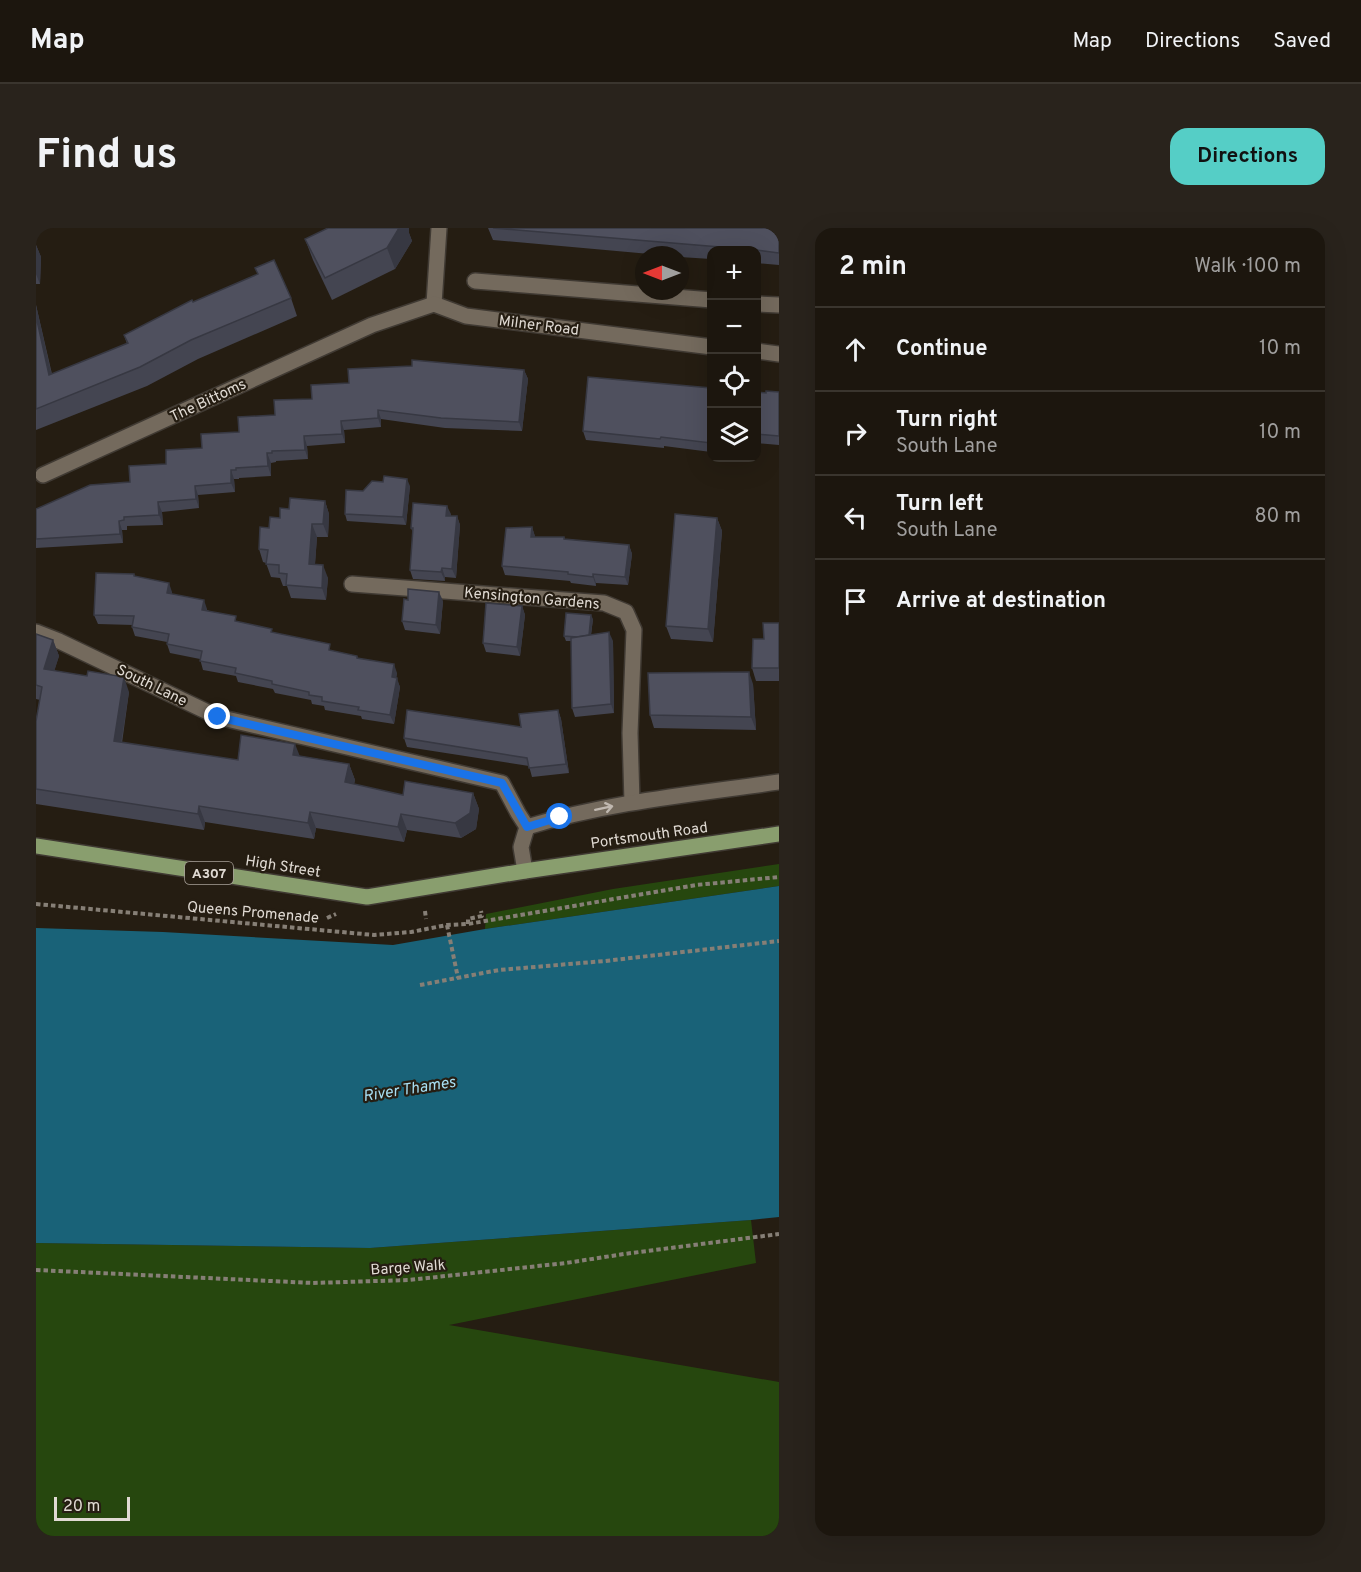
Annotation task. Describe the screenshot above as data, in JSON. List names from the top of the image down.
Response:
{
  "streets": {
    "main road": ["Portsmouth Road", "High Street", "A307"],
    "street": [
      "Milner Road",
      "The Bittoms",
      "Kensington Gardens",
      "South Lane"
    ],
    "path": ["Queens Promenade", "Barge Walk"]
  },
  "crossings": [
    ["Milner Road", "The Bittoms"],
    ["Portsmouth Road", "High Street"]
  ],
  "water": ["River Thames"],
  "scale_bar": "20 m",
  "north": "left",
  "page": {
    "header": "Map",
    "nav": ["Map", "Directions", "Saved"],
    "buttons": "Directions",
    "title": "Find us",
    "heading": ["2 min", "Walk · 100 m"],
    "map_buttons": ["+", "−"],
    "list": [
      ["Continue", "10 m"],
      ["Turn right", "South Lane", "10 m"],
      ["Turn left", "South Lane", "80 m"],
      "Arrive at destination"
    ],
    "scale": "20 m"
  }
}
